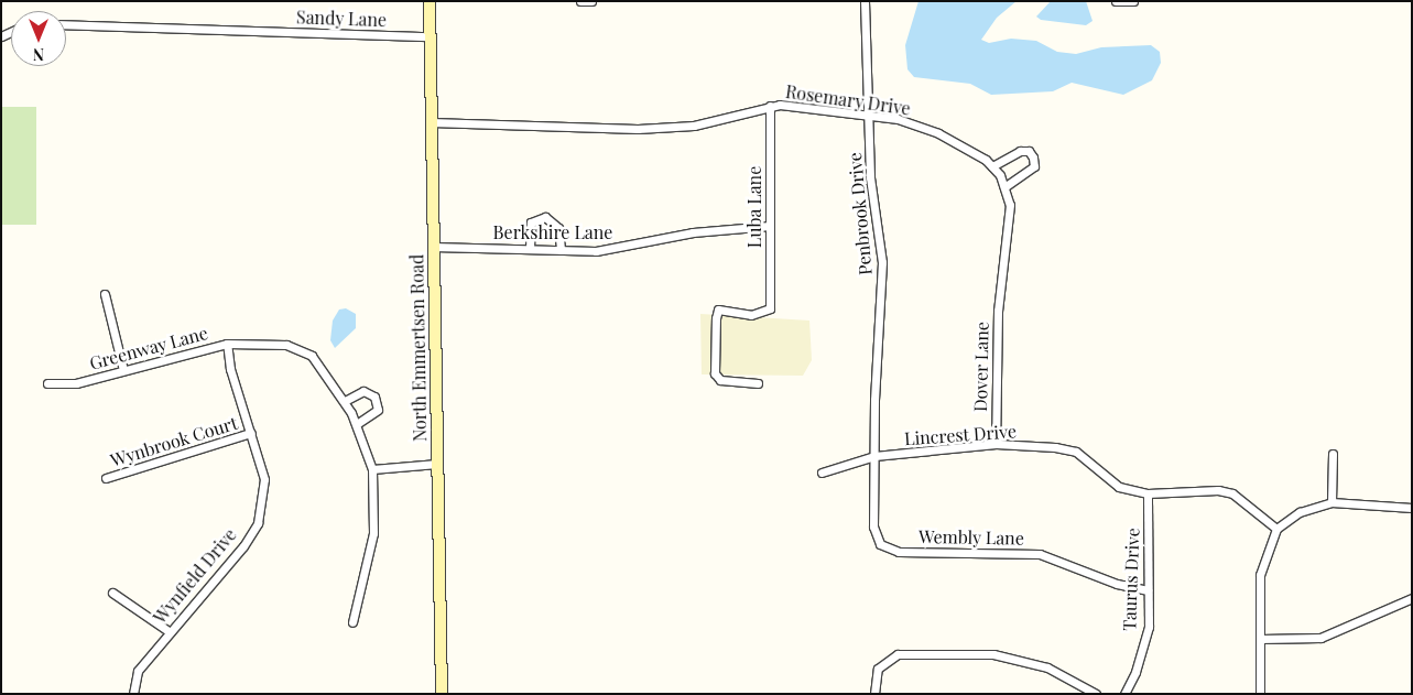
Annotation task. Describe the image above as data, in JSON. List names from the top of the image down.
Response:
{
  "streets": {
    "street": [
      "Sandy Lane",
      "Rosemary Drive",
      "Luba Lane",
      "Penbrook Drive",
      "Berkshire Lane",
      "Greenway Lane",
      "North Emmertsen Road",
      "Dover Lane",
      "Lincrest Drive",
      "Wynbrook Court",
      "Wembly Lane",
      "Wynfield Drive",
      "Taurus Drive"
    ]
  },
  "crossings": [
    ["Sandy Lane", "North Emmertsen Road"],
    ["Rosemary Drive", "Luba Lane"],
    ["Rosemary Drive", "Penbrook Drive"],
    ["Rosemary Drive", "North Emmertsen Road"],
    ["Rosemary Drive", "Dover Lane"],
    ["Luba Lane", "Berkshire Lane"],
    ["Penbrook Drive", "Lincrest Drive"],
    ["Penbrook Drive", "Wembly Lane"],
    ["Berkshire Lane", "North Emmertsen Road"],
    ["Greenway Lane", "Wynfield Drive"],
    ["Dover Lane", "Lincrest Drive"],
    ["Lincrest Drive", "Wembly Lane"],
    ["Lincrest Drive", "Taurus Drive"],
    ["Wynbrook Court", "Wynfield Drive"],
    ["Wembly Lane", "Taurus Drive"]
  ],
  "north": "bottom"
}
